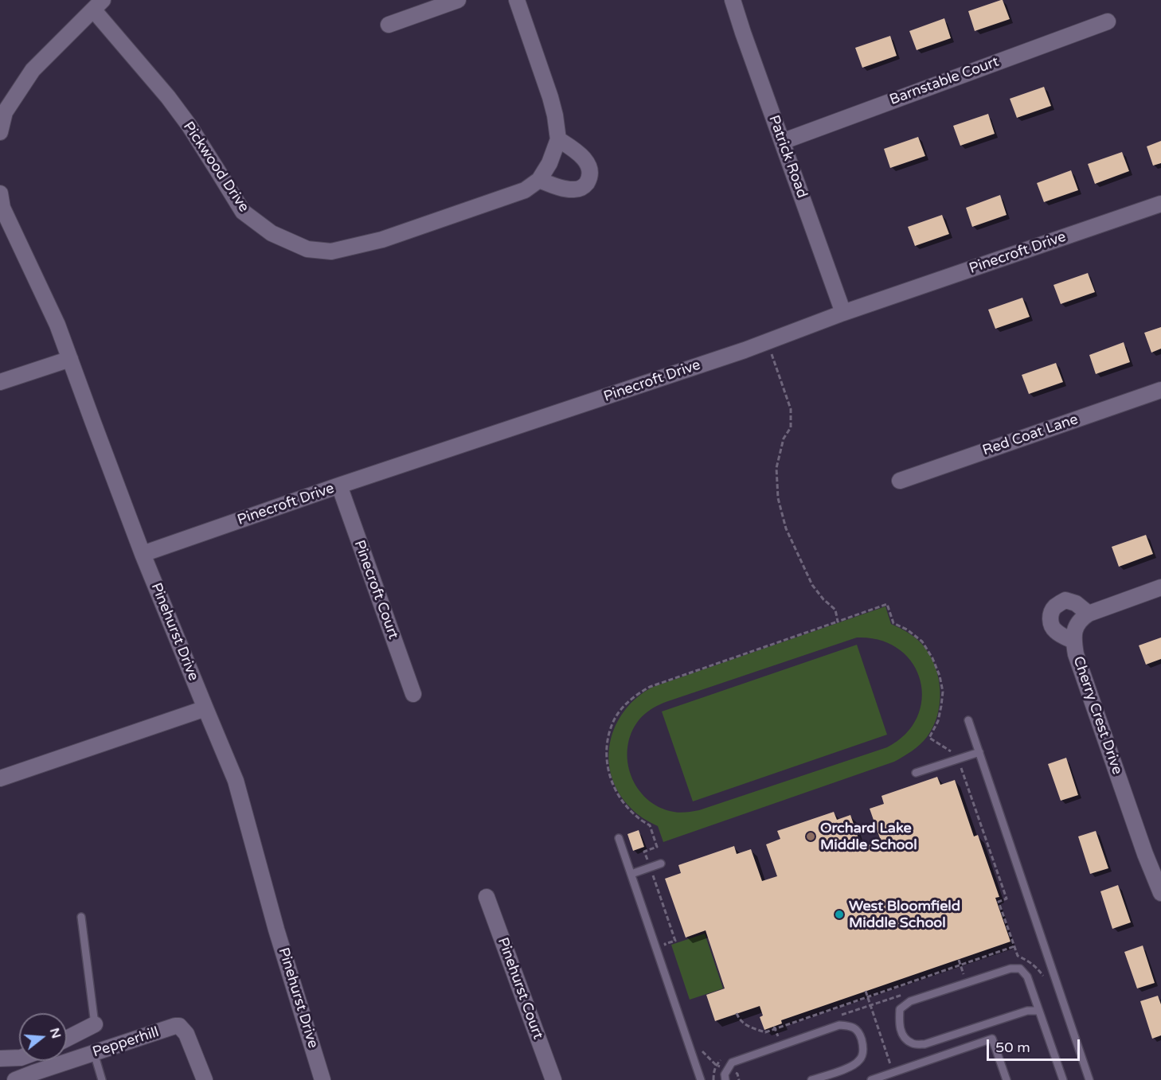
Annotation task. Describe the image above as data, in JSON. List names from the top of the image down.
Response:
{
  "streets": {
    "street": [
      "Barnstable Court",
      "Patrick Road",
      "Pickwood Drive",
      "Pinecroft Drive",
      "Red Coat Lane",
      "Pinecroft Court",
      "Pinehurst Drive",
      "Cherry Crest Drive",
      "Pinehurst Court",
      "Pepperhill"
    ]
  },
  "crossings": [
    ["Barnstable Court", "Patrick Road"],
    ["Patrick Road", "Pinecroft Drive"],
    ["Pinecroft Drive", "Pinecroft Court"],
    ["Pinecroft Drive", "Pinehurst Drive"]
  ],
  "places": ["Orchard Lake Middle School", "West Bloomfield Middle School"],
  "scale_bar": "50 m",
  "north": "right"
}
